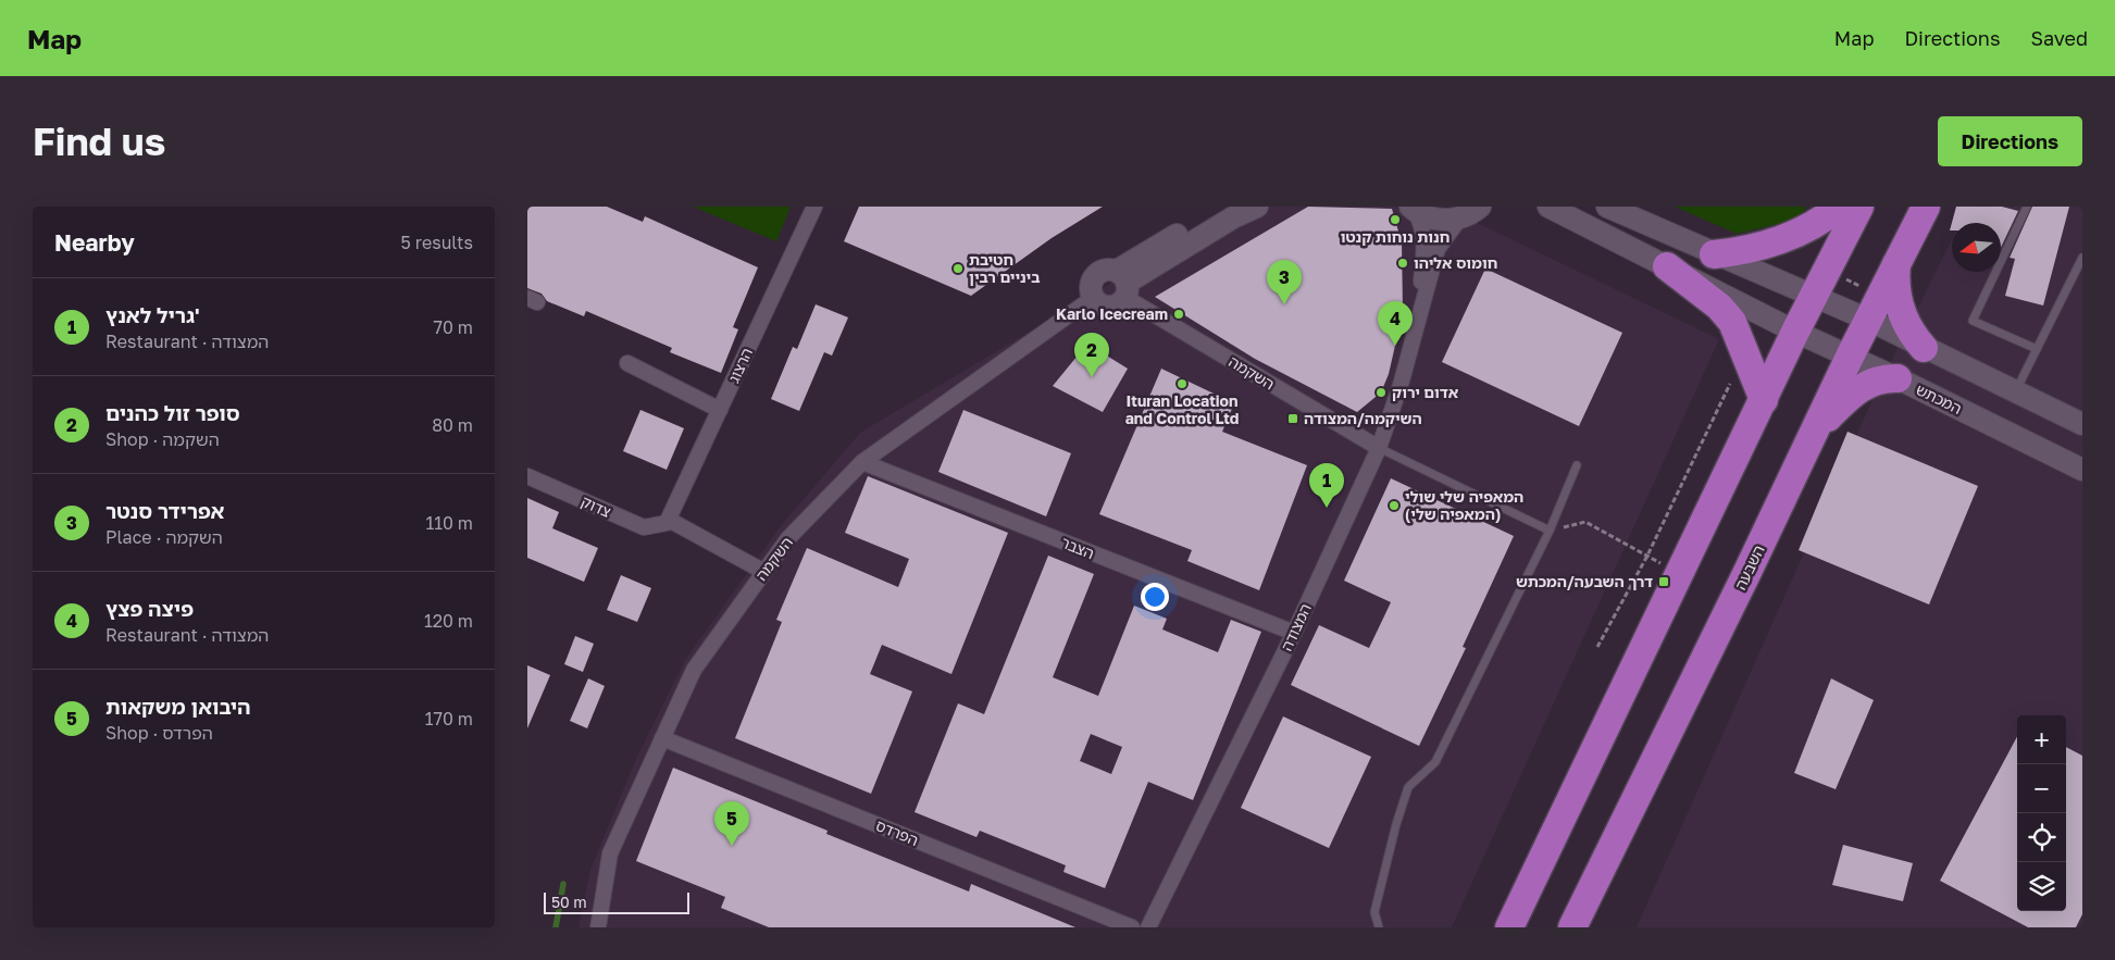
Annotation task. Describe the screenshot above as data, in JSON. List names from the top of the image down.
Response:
{
  "streets": {
    "highway": ["השבעה"],
    "street": [
      "הרצוג",
      "השקמה",
      "המכתש",
      "צדוק",
      "הצבר",
      "המצודה",
      "הפרדס"
    ]
  },
  "crossings": [
    ["הרצוג", "צדוק"],
    ["השקמה", "הצבר"],
    ["השקמה", "המצודה"],
    ["השקמה", "הפרדס"],
    ["המכתש", "השבעה"],
    ["הצבר", "המצודה"]
  ],
  "places": {
    "other": [
      "חנות נוחות קנטו",
      "חומוס אליהו",
      "חטיבת ביניים רבין",
      "Karlo Icecream",
      "Ituran Location and Control Ltd",
      "אדום ירוק",
      "המאפיה שלי שולי (המאפיה שלי)"
    ],
    "transit": ["השיקמה/המצודה", "דרך השבעה/המכתש"]
  },
  "scale_bar": "50 m",
  "north": "left",
  "page": {
    "header": "Map",
    "nav": ["Map", "Directions", "Saved"],
    "buttons": "Directions",
    "title": "Find us",
    "heading": ["Nearby", "5 results"],
    "pins": [
      "3",
      "4",
      "2",
      "1",
      "5"
    ],
    "list": [
      {
        "mark": "1",
        "name": "גריל לאנץ'",
        "note": "Restaurant · המצודה",
        "value": "70 m"
      },
      {
        "mark": "2",
        "name": "סופר זול כהנים",
        "note": "Shop · השקמה",
        "value": "80 m"
      },
      {
        "mark": "3",
        "name": "אפרידר סנטר",
        "note": "Place · השקמה",
        "value": "110 m"
      },
      {
        "mark": "4",
        "name": "פיצה פצץ",
        "note": "Restaurant · המצודה",
        "value": "120 m"
      },
      {
        "mark": "5",
        "name": "היבואן משקאות",
        "note": "Shop · הפרדס",
        "value": "170 m"
      }
    ],
    "map_buttons": ["+", "−"],
    "scale": "50 m"
  }
}
